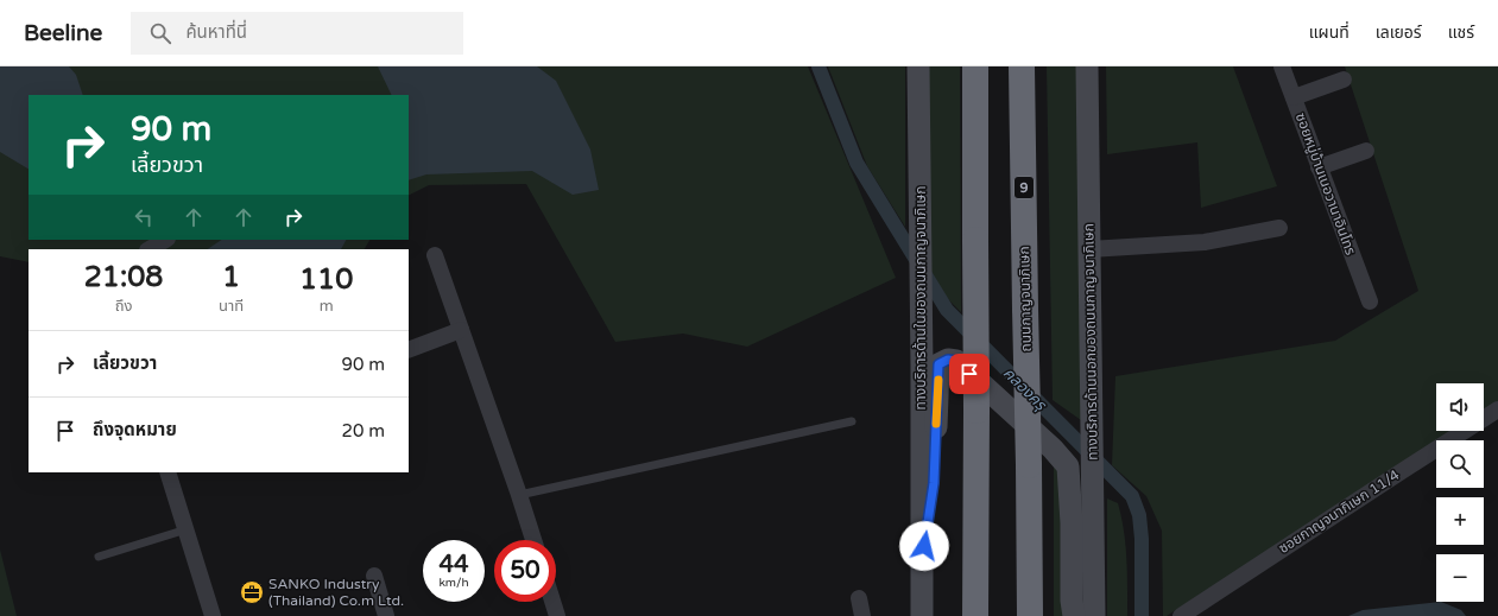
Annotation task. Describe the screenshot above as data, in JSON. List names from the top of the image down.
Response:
{
  "streets": {
    "highway": ["9", "ถนนกาญจนาภิเษก"],
    "main road": ["ทางบริการด้านในของถนนกาญจนาภิเษก", "ทางบริการด้านนอกของถนนกาญจนาภิเษก"],
    "street": ["ซอยหมู่บ้านเนอวานาอินโทร", "ซอยกาญจนาภิเษก 11/4"]
  },
  "water": ["คลองครุ"],
  "places": {
    "office": ["SANKO Industry (Thailand) Co.m Ltd."]
  },
  "page": {
    "header": "Beeline",
    "search": "ค้นหาที่นี่",
    "nav": ["แผนที่", "เลเยอร์", "แชร์"],
    "turn": ["90 m", "เลี้ยวขวา"],
    "eta": [
      "21:08",
      "ถึง",
      "1",
      "นาที",
      "110",
      "m"
    ],
    "list": [
      {
        "name": "เลี้ยวขวา",
        "value": "90 m"
      },
      {
        "name": "ถึงจุดหมาย",
        "value": "20 m"
      }
    ],
    "map_buttons": ["+", "−"],
    "speed": "44 km/h",
    "limit": "50"
  }
}
